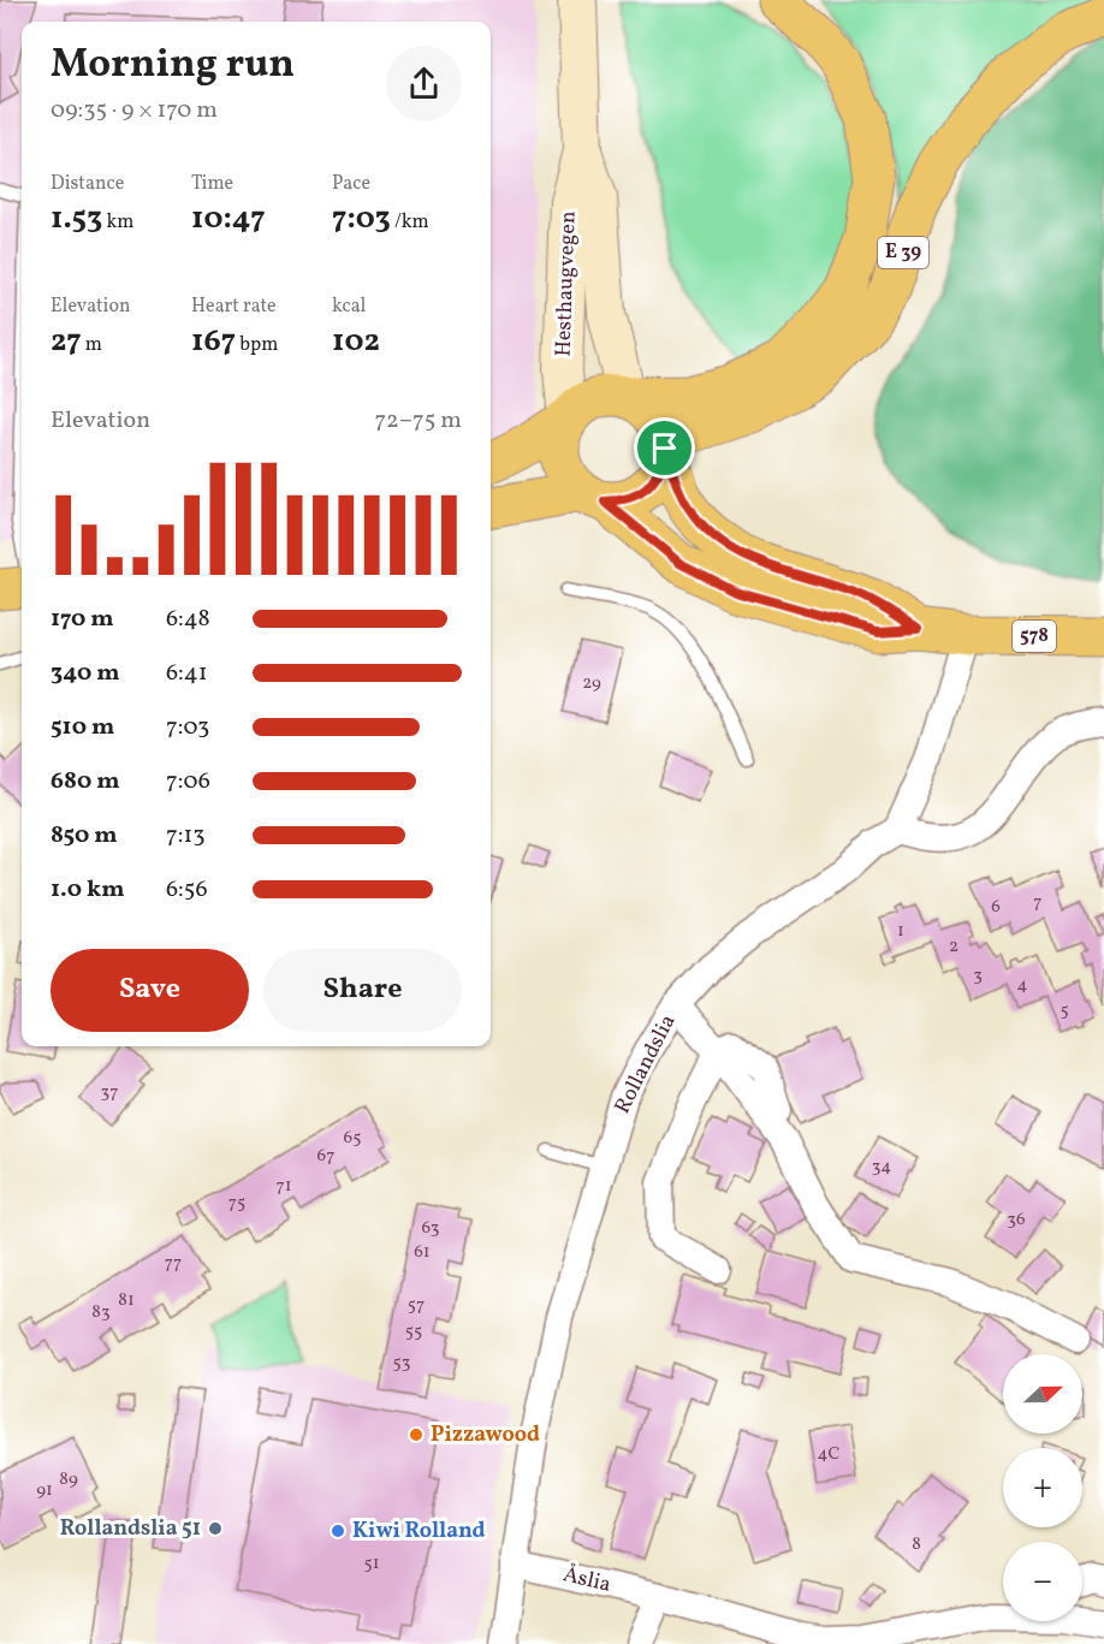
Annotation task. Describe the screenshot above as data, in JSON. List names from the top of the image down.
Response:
{
  "streets": {
    "main road": ["E 39", "Hesthaugvegen", "578"],
    "street": ["Rollandslia", "Åslia"]
  },
  "crossings": [
    ["E 39", "Hesthaugvegen"],
    ["E 39", "578"],
    ["Hesthaugvegen", "578"],
    ["Rollandslia", "Åslia"]
  ],
  "places": ["Pizzawood", "Rollandslia 51", "Kiwi Rolland"],
  "house_numbers": [
    "29",
    "7",
    "6",
    "1",
    "2",
    "3",
    "4",
    "5",
    "37",
    "65",
    "67",
    "34",
    "71",
    "75",
    "36",
    "63",
    "61",
    "77",
    "81",
    "57",
    "83",
    "55",
    "53",
    "4C",
    "89",
    "91",
    "8",
    "51"
  ],
  "north": "right",
  "page": {
    "heading": ["Morning run", "09:35 · 9 × 170 m"],
    "stats": [
      ["Distance", "1.53 km"],
      ["Time", "10:47"],
      ["Pace", "7:03 /km"],
      ["Elevation", "27 m"],
      ["Heart rate", "167 bpm"],
      ["kcal", "102"]
    ],
    "chart": ["Elevation", "72–75 m"],
    "list": [
      {
        "name": "170 m",
        "note": "6:48"
      },
      {
        "name": "340 m",
        "note": "6:41"
      },
      {
        "name": "510 m",
        "note": "7:03"
      },
      {
        "name": "680 m",
        "note": "7:06"
      },
      {
        "name": "850 m",
        "note": "7:13"
      },
      {
        "name": "1.0 km",
        "note": "6:56"
      }
    ],
    "buttons": ["Save", "Share"],
    "map_buttons": ["+", "−"]
  }
}
